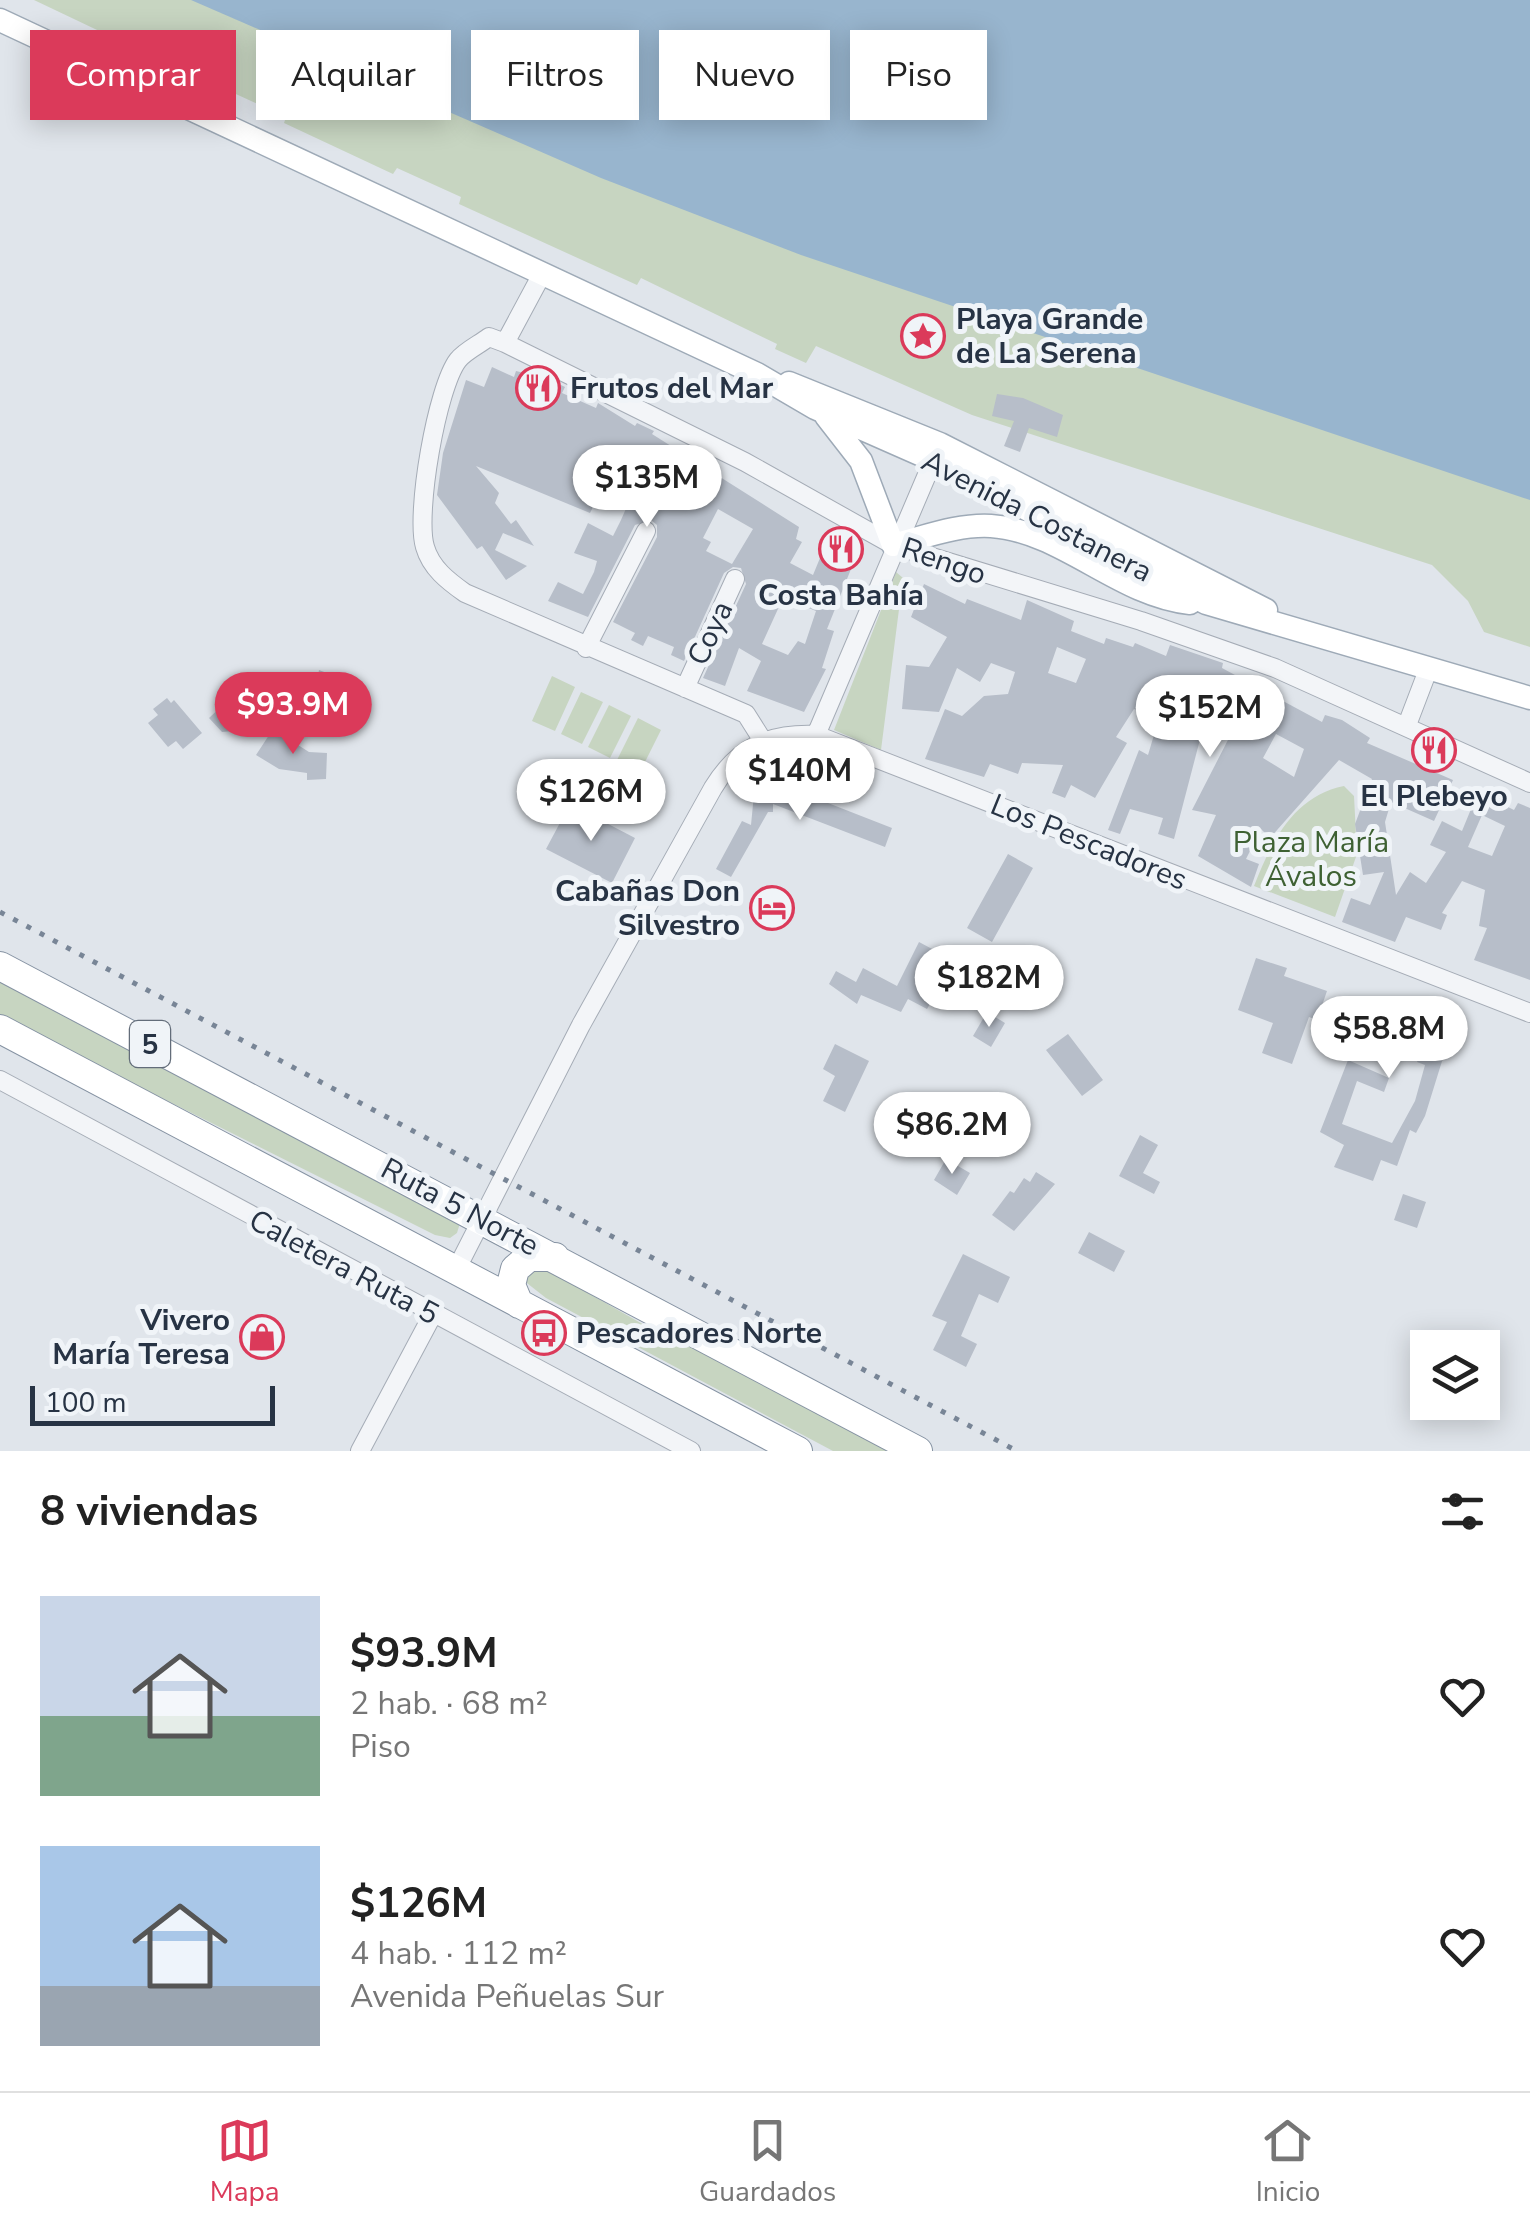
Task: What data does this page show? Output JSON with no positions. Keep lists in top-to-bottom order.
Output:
{
  "streets": {
    "highway": ["5", "Ruta 5 Norte"],
    "main road": ["Avenida Costanera"],
    "street": [
      "Rengo",
      "Coya",
      "Los Pescadores",
      "Caletera Ruta 5"
    ]
  },
  "parks": ["Plaza María Ávalos"],
  "places": {
    "place": ["Playa Grande de La Serena"],
    "restaurant": ["Frutos del Mar", "Costa Bahía", "El Plebeyo"],
    "hotel": ["Cabañas Don Silvestro"],
    "bus stop": ["Pescadores Norte"],
    "shop": ["Vivero María Teresa"]
  },
  "scale_bar": "100 m",
  "page": {
    "chip": [
      "Comprar",
      "Alquilar",
      "Filtros",
      "Nuevo",
      "Piso"
    ],
    "price": [
      "$135M",
      "$93.9M",
      "$152M",
      "$140M",
      "$126M",
      "$182M",
      "$58.8M",
      "$86.2M"
    ],
    "scale": "100 m",
    "heading": "8 viviendas",
    "list": [
      {
        "name": "$93.9M",
        "note": "2 hab. · 68 m² · Piso"
      },
      {
        "name": "$126M",
        "note": "4 hab. · 112 m² · Avenida Peñuelas Sur"
      }
    ],
    "tabs": ["Mapa", "Guardados", "Inicio"]
  }
}
